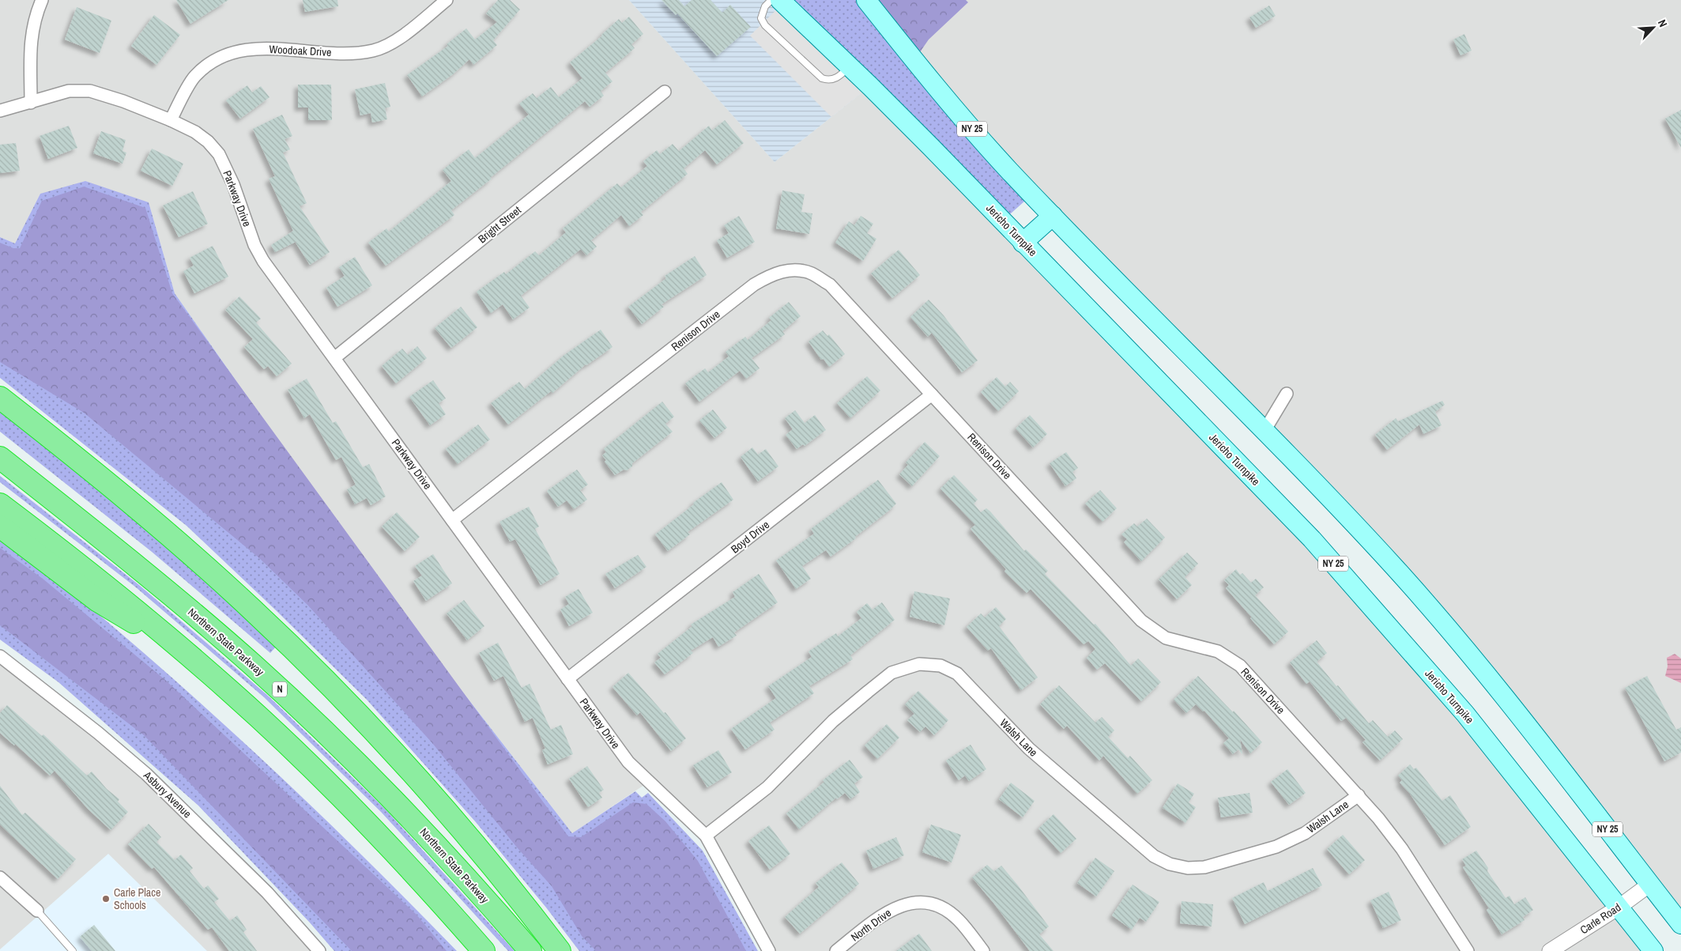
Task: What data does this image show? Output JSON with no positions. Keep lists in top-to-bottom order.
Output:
{
  "streets": {
    "highway": ["Northern State Parkway", "N"],
    "main road": ["NY 25", "Jericho Turnpike"],
    "street": [
      "Woodoak Drive",
      "Parkway Drive",
      "Bright Street",
      "Renison Drive",
      "Boyd Drive",
      "Walsh Lane",
      "Asbury Avenue",
      "Carle Road",
      "North Drive"
    ]
  },
  "crossings": [
    ["Woodoak Drive", "Parkway Drive"],
    ["NY 25", "Carle Road"],
    ["Parkway Drive", "Bright Street"],
    ["Parkway Drive", "Renison Drive"],
    ["Parkway Drive", "Boyd Drive"],
    ["Parkway Drive", "Walsh Lane"],
    ["Jericho Turnpike", "Carle Road"],
    ["Renison Drive", "Boyd Drive"],
    ["Renison Drive", "Walsh Lane"]
  ],
  "places": ["Carle Place Schools"],
  "north": "top right"
}
